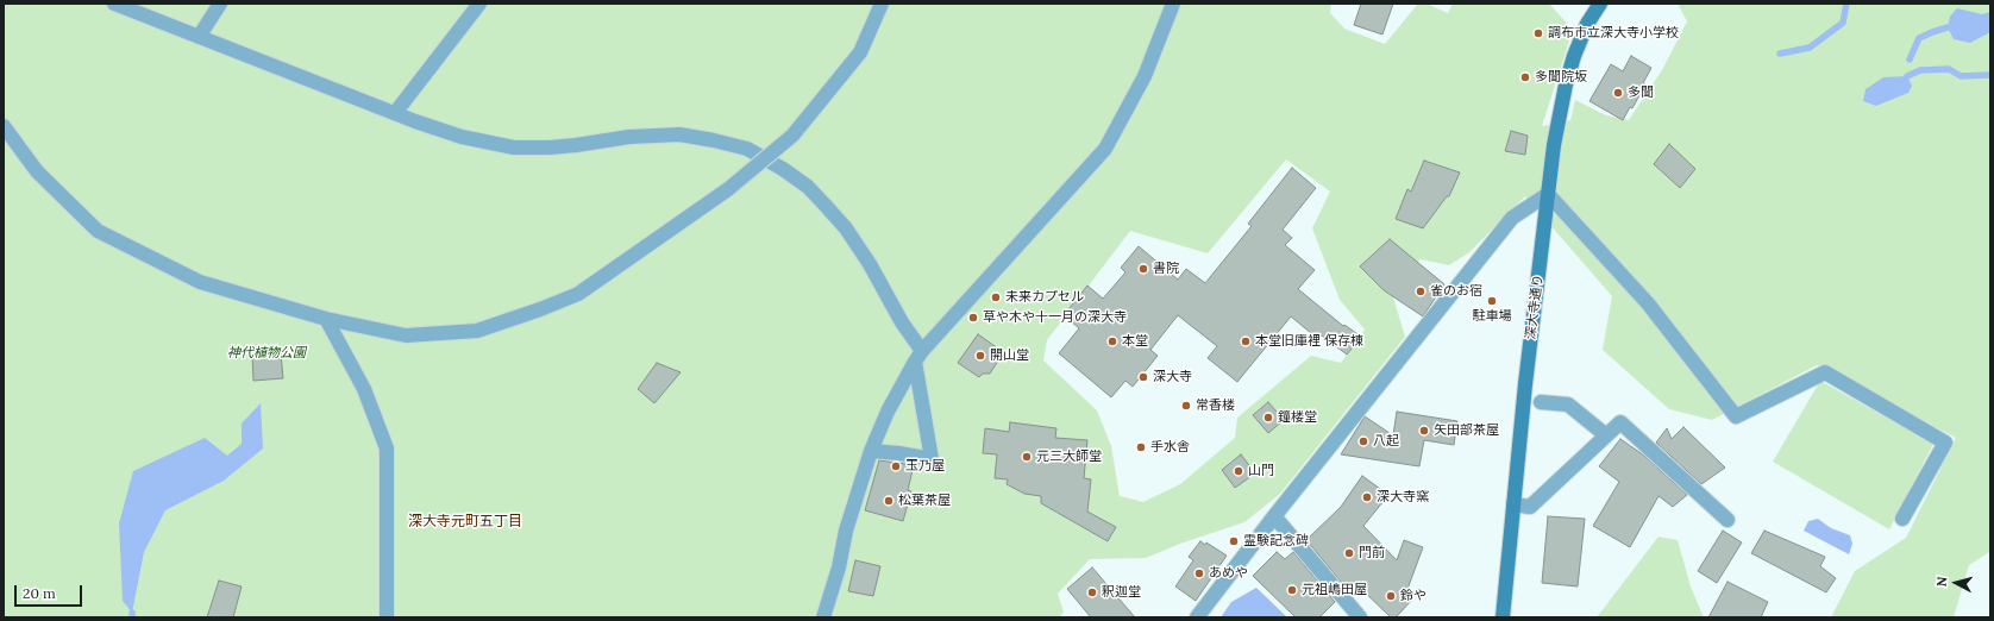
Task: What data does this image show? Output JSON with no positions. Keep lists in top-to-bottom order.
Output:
{
  "streets": {
    "street": ["深大寺通り"]
  },
  "districts": ["深大寺元町五丁目"],
  "parks": ["神代植物公園"],
  "places": [
    "調布市立深大寺小学校",
    "多聞院坂",
    "多聞",
    "書院",
    "雀のお宿",
    "未来カプセル",
    "駐車場",
    "草や木や十一月の深大寺",
    "本堂",
    "本堂旧庫裡 保存棟",
    "開山堂",
    "深大寺",
    "常香楼",
    "鐘楼堂",
    "矢田部茶屋",
    "八起",
    "手水舎",
    "元三大師堂",
    "玉乃屋",
    "山門",
    "深大寺窯",
    "松葉茶屋",
    "霊験記念碑",
    "門前",
    "あめや",
    "元祖嶋田屋",
    "釈迦堂",
    "鈴や"
  ],
  "scale_bar": "20 m",
  "north": "left"
}
